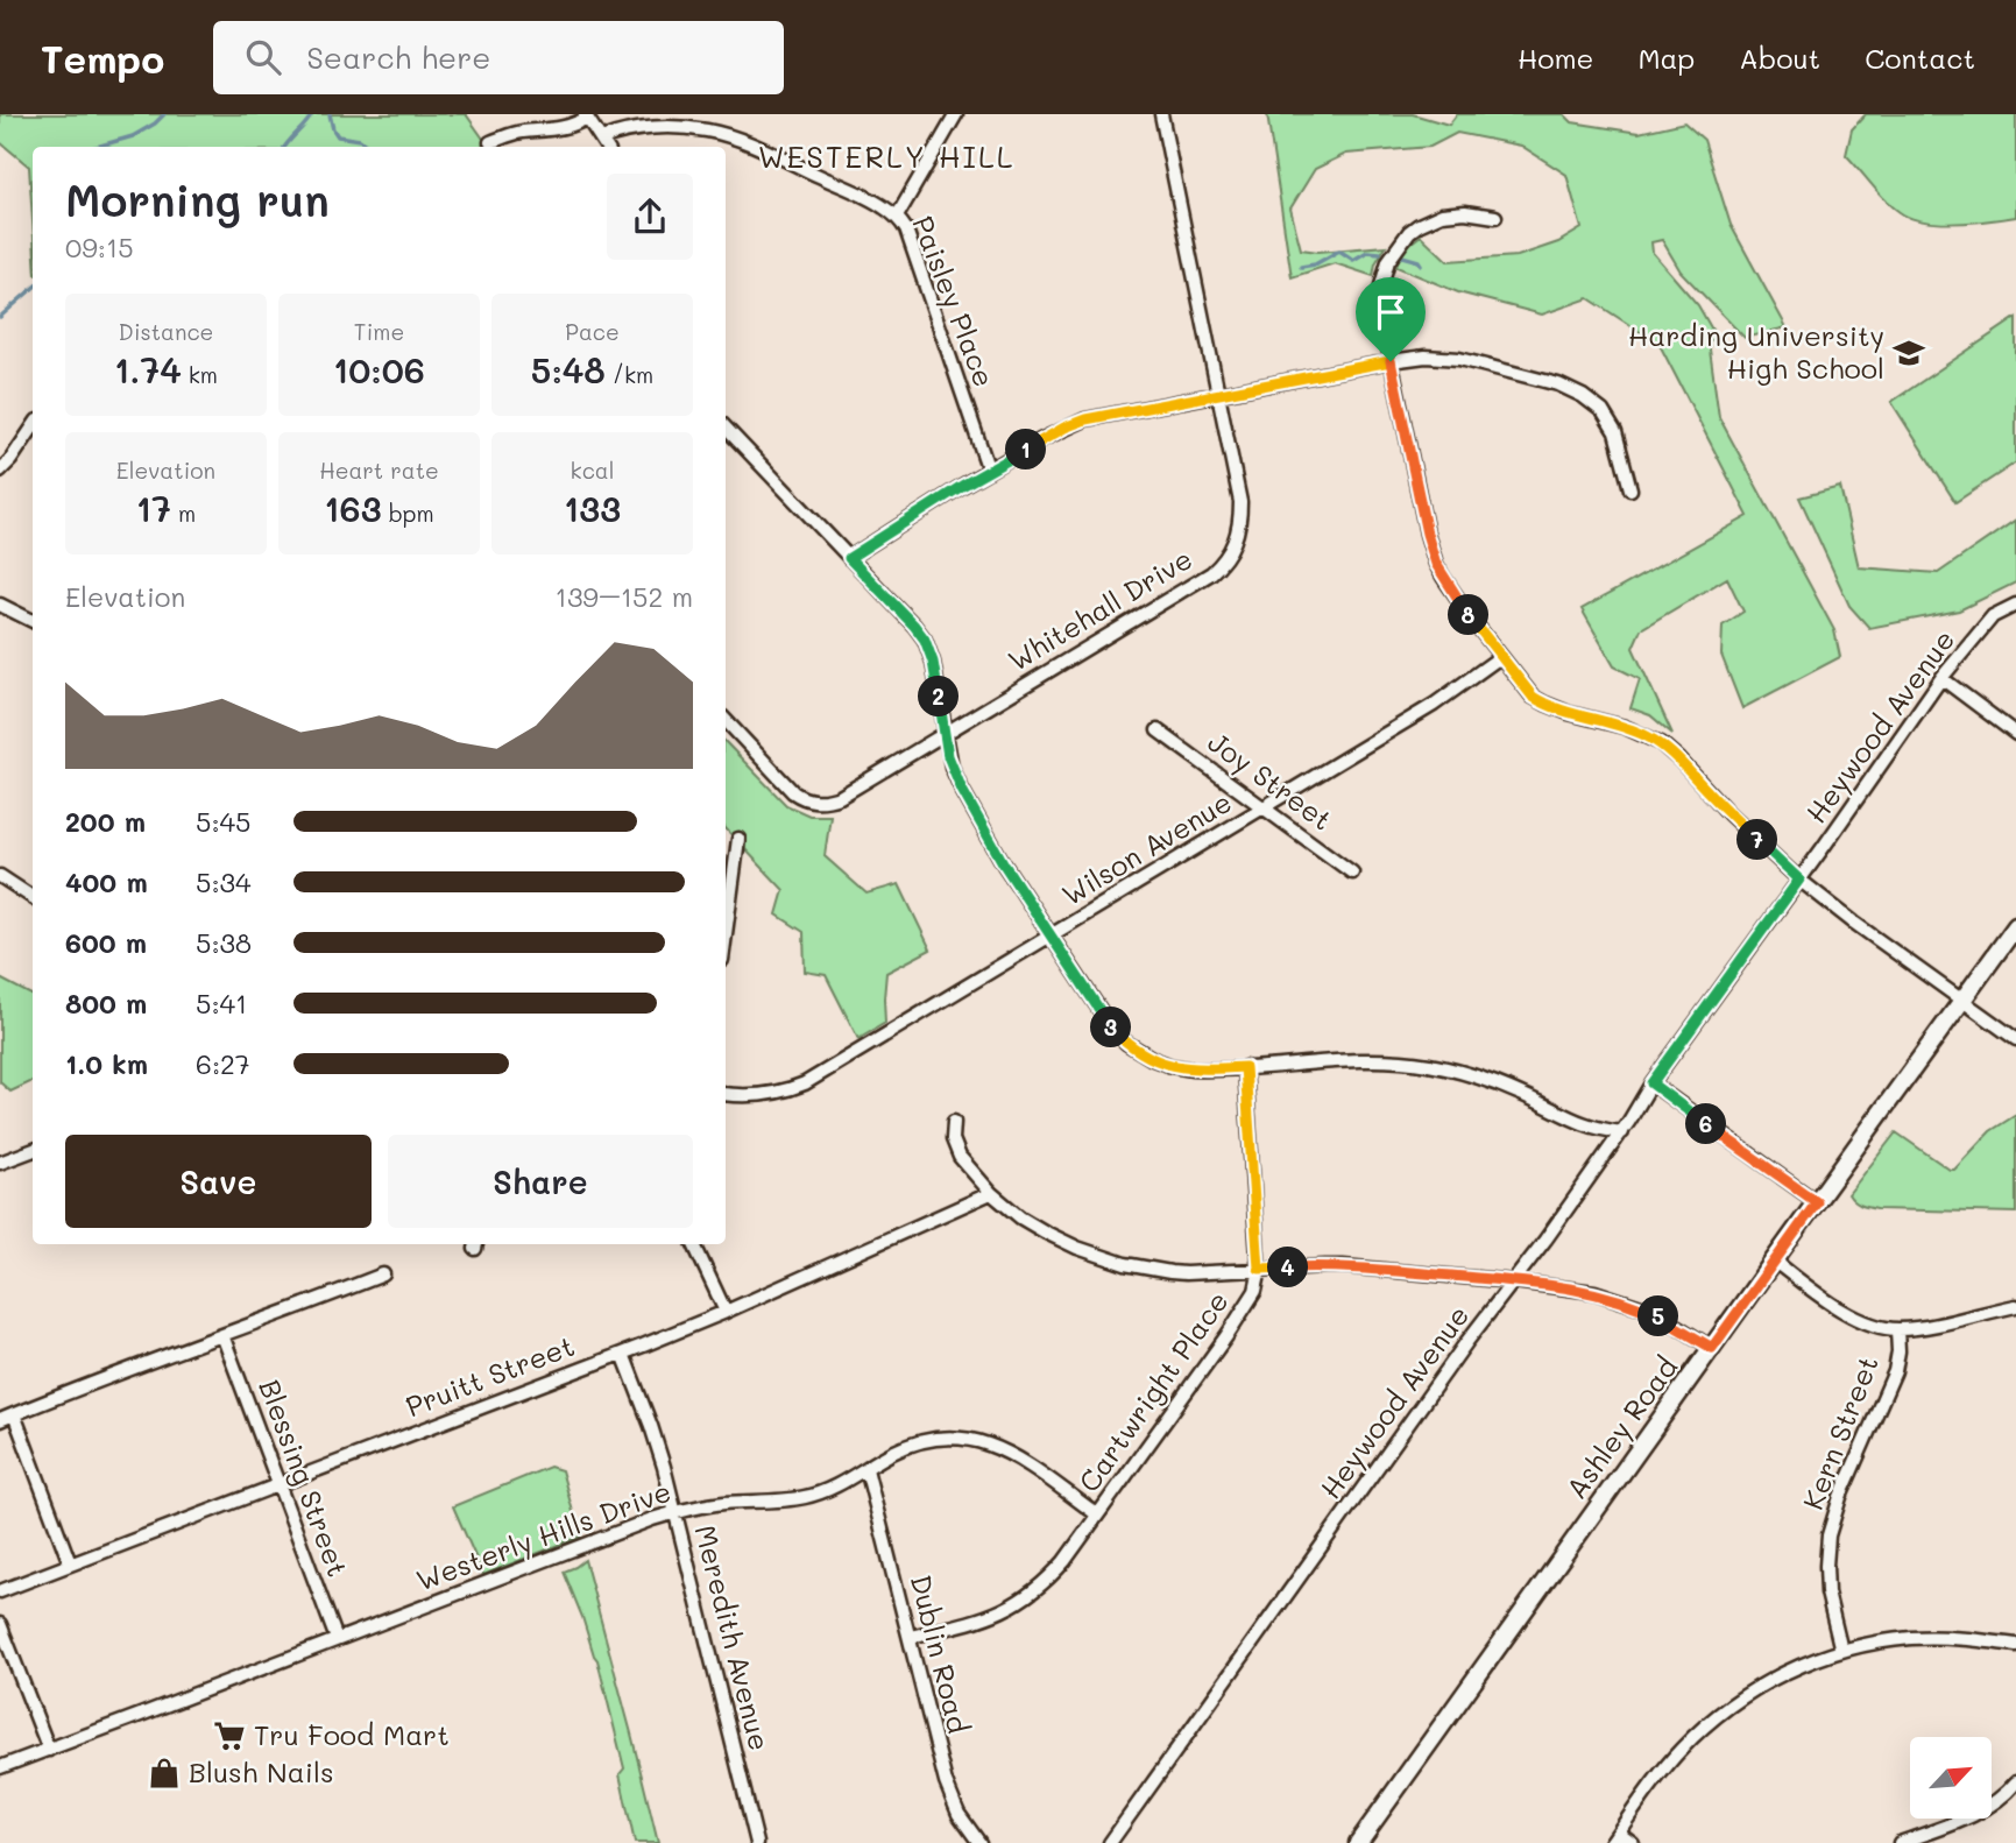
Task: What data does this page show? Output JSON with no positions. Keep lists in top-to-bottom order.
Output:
{
  "streets": {
    "street": [
      "Paisley Place",
      "Whitehall Drive",
      "Heywood Avenue",
      "Joy Street",
      "Wilson Avenue",
      "Pruitt Street",
      "Cartwright Place",
      "Ashley Road",
      "Kern Street",
      "Blessing Street",
      "Westerly Hills Drive",
      "Meredith Avenue",
      "Dublin Road"
    ]
  },
  "crossings": [
    ["Joy Street", "Wilson Avenue"],
    ["Pruitt Street", "Blessing Street"],
    ["Pruitt Street", "Meredith Avenue"],
    ["Cartwright Place", "Westerly Hills Drive"],
    ["Cartwright Place", "Dublin Road"],
    ["Blessing Street", "Westerly Hills Drive"],
    ["Westerly Hills Drive", "Meredith Avenue"],
    ["Westerly Hills Drive", "Dublin Road"]
  ],
  "districts": ["WESTERLY HILL"],
  "places": {
    "school or university": ["Harding University High School"],
    "supermarket": ["Tru Food Mart"],
    "shop": ["Blush Nails"]
  },
  "north": "top right",
  "page": {
    "header": "Tempo",
    "search": "Search here",
    "nav": [
      "Home",
      "Map",
      "About",
      "Contact"
    ],
    "heading": ["Morning run", "09:15"],
    "stats": [
      ["Distance", "1.74 km"],
      ["Time", "10:06"],
      ["Pace", "5:48 /km"],
      ["Elevation", "17 m"],
      ["Heart rate", "163 bpm"],
      ["kcal", "133"]
    ],
    "pins": [
      "1",
      "8",
      "2",
      "7",
      "3",
      "6",
      "4",
      "5"
    ],
    "chart": ["Elevation", "139–152 m"],
    "list": [
      {
        "name": "200 m",
        "note": "5:45"
      },
      {
        "name": "400 m",
        "note": "5:34"
      },
      {
        "name": "600 m",
        "note": "5:38"
      },
      {
        "name": "800 m",
        "note": "5:41"
      },
      {
        "name": "1.0 km",
        "note": "6:27"
      }
    ],
    "buttons": ["Save", "Share"]
  }
}
